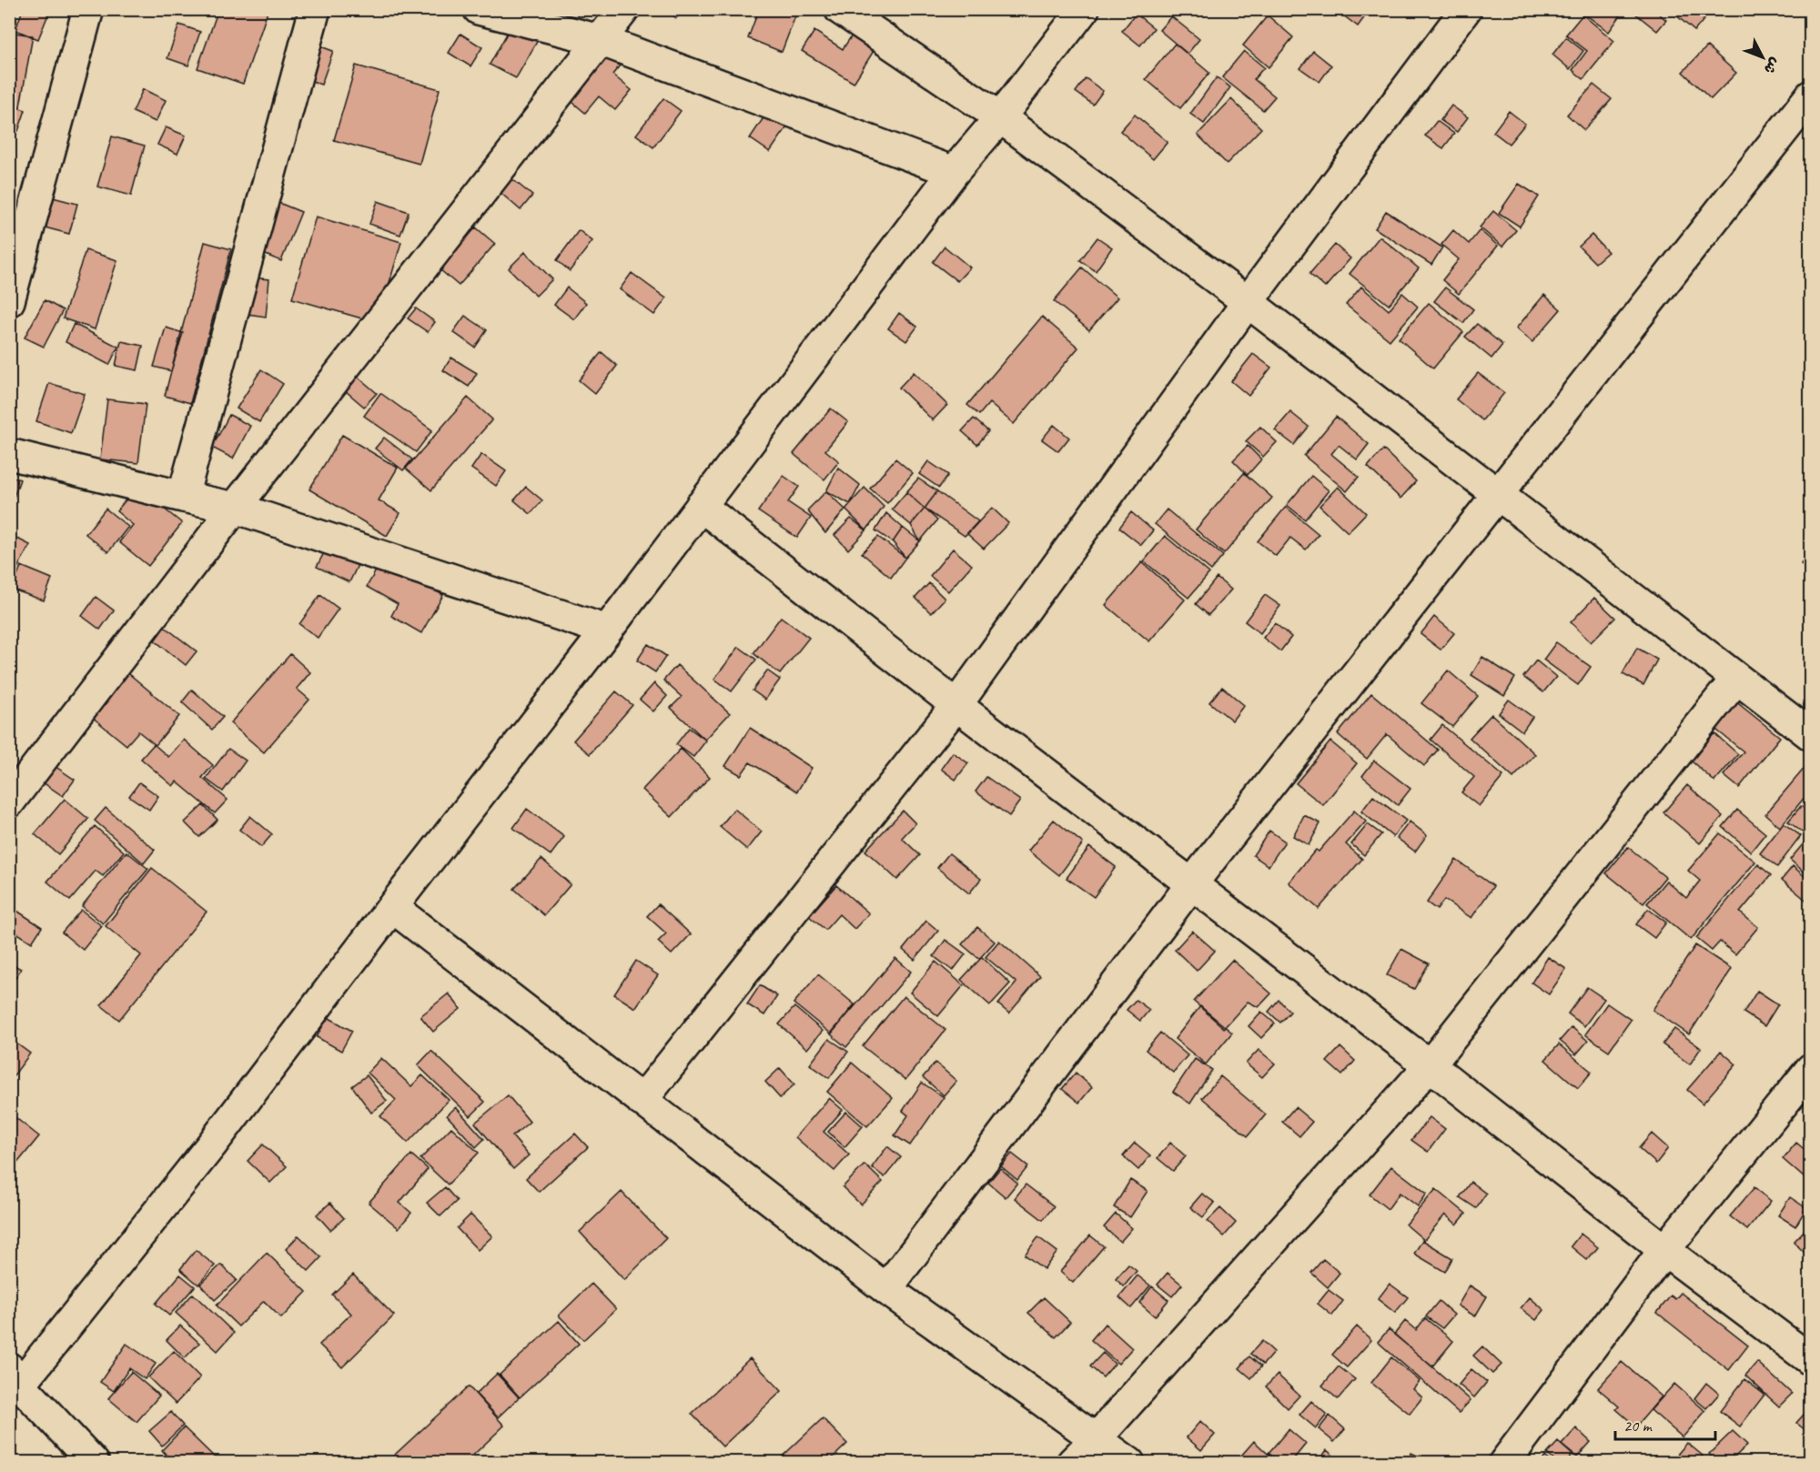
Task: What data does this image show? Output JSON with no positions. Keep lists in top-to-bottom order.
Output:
{
  "scale_bar": "20 m",
  "north": "bottom right"
}
